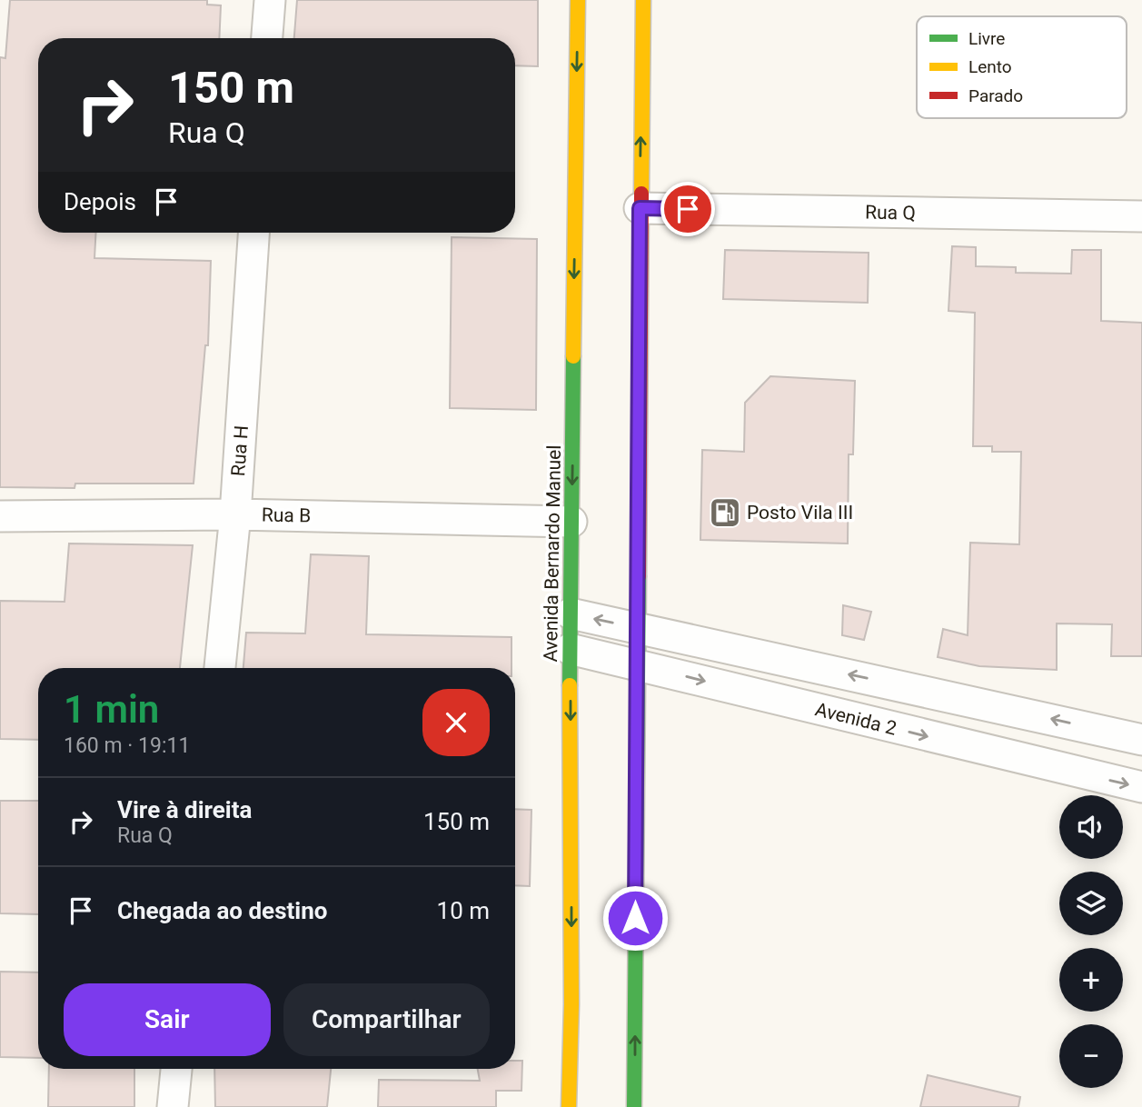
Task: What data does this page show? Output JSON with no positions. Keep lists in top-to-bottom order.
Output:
{
  "streets": {
    "main road": ["Avenida Bernardo Manuel"],
    "street": [
      "Rua Q",
      "Rua H",
      "Rua B",
      "Avenida 2"
    ]
  },
  "crossings": [
    ["Rua H", "Rua B"],
    ["Rua B", "Avenida Bernardo Manuel"],
    ["Avenida Bernardo Manuel", "Avenida 2"]
  ],
  "places": {
    "fuel station": ["Posto Vila III"]
  },
  "legend": ["Livre", "Lento", "Parado"],
  "page": {
    "turn": ["150 m", "Rua Q"],
    "then": "Depois",
    "heading": ["1 min", "160 m · 19:11"],
    "list": [
      {
        "name": "Vire à direita",
        "note": "Rua Q",
        "value": "150 m"
      },
      {
        "name": "Chegada ao destino",
        "value": "10 m"
      }
    ],
    "map_buttons": ["+", "−"],
    "buttons": ["Sair", "Compartilhar"]
  }
}
